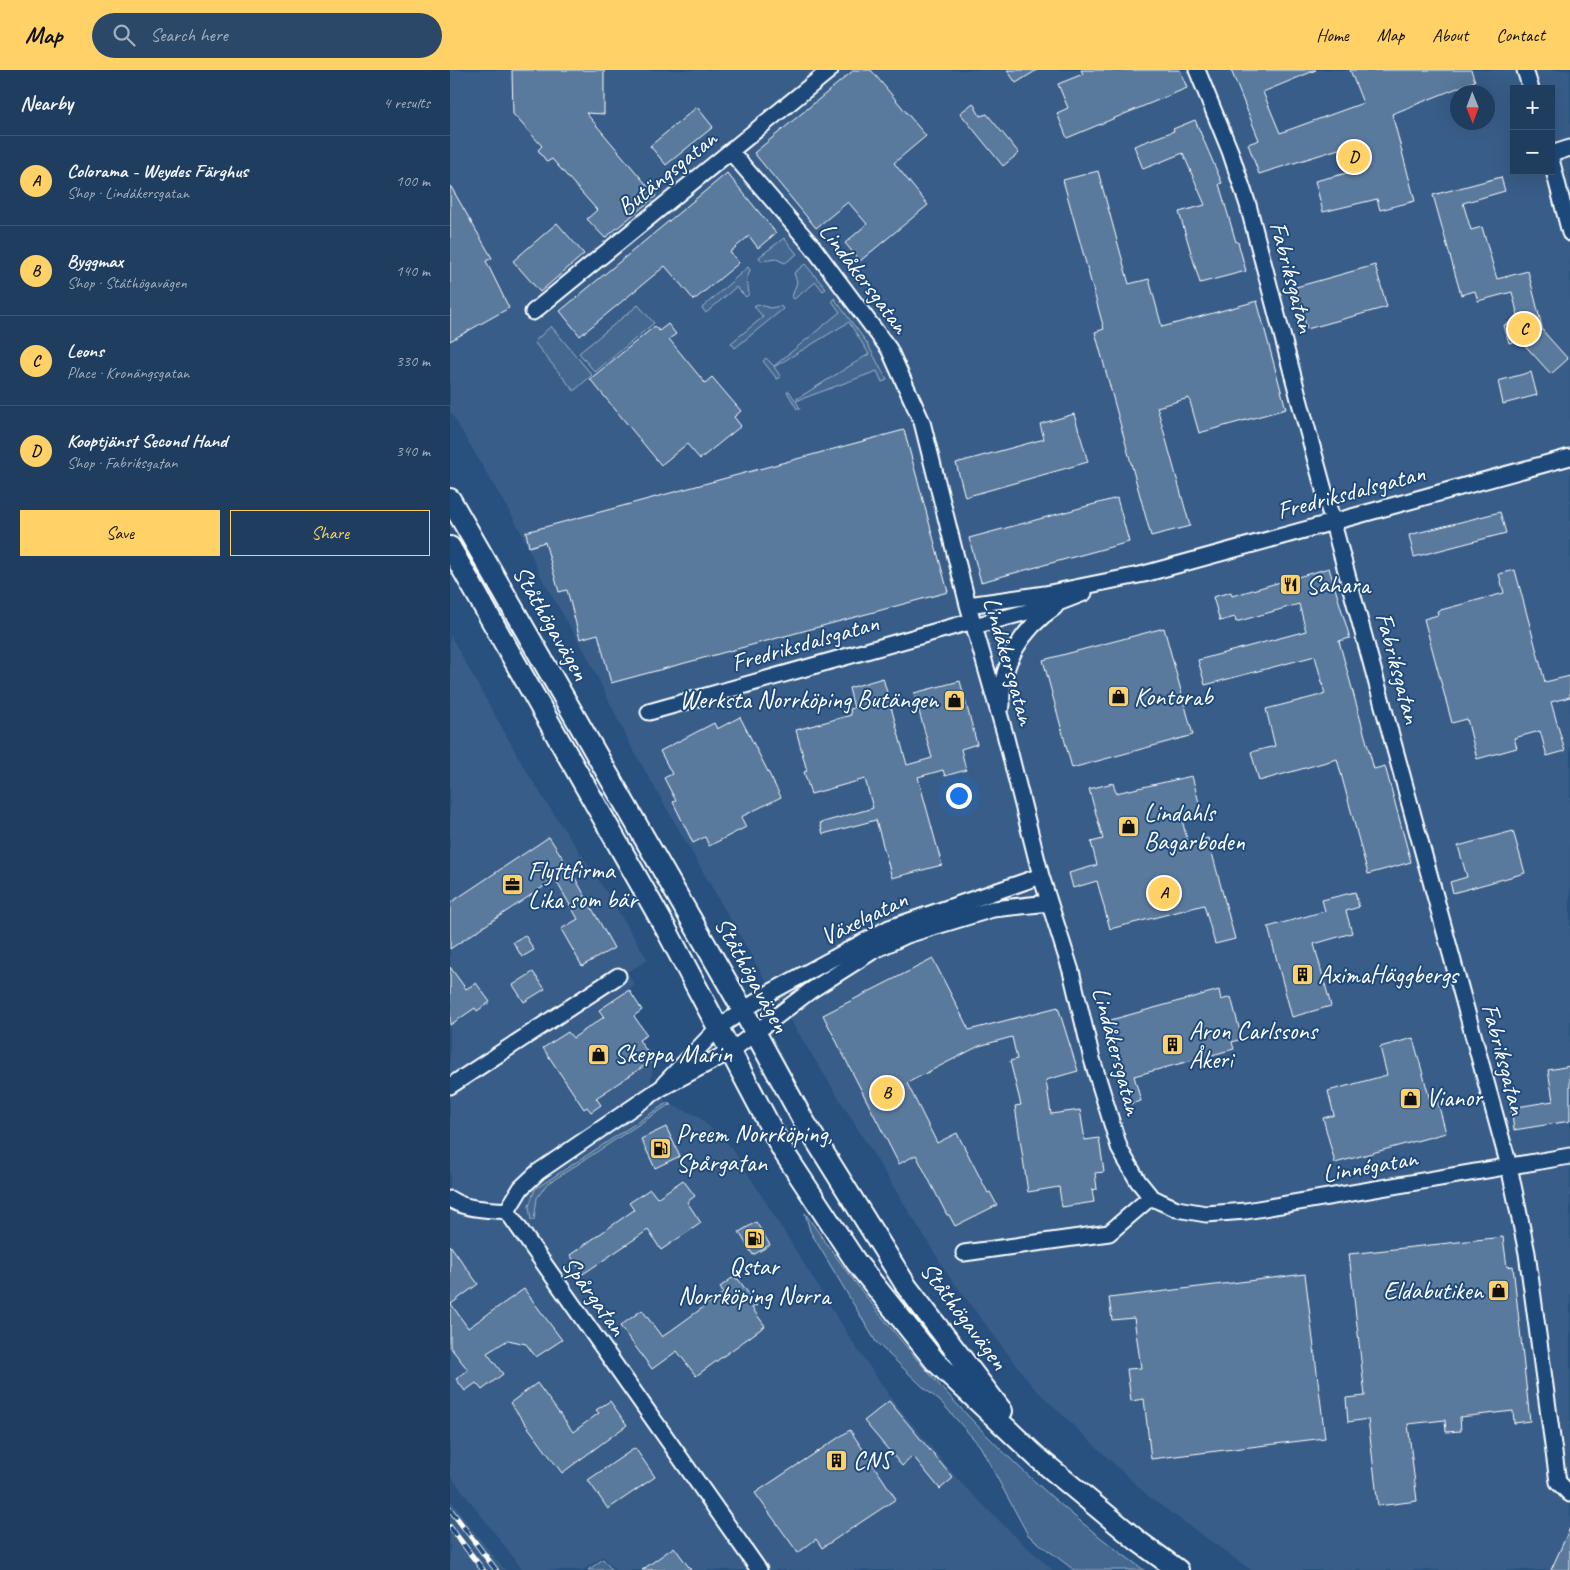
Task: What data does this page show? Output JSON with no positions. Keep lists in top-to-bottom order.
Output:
{
  "streets": {
    "main road": ["Ståthögavägen"],
    "street": [
      "Butängsgatan",
      "Fabriksgatan",
      "Lindåkersgatan",
      "Fredriksdalsgatan",
      "Växelgatan",
      "Linnégatan",
      "Spårgatan"
    ]
  },
  "crossings": [
    ["Butängsgatan", "Lindåkersgatan"],
    ["Fabriksgatan", "Fredriksdalsgatan"],
    ["Fabriksgatan", "Linnégatan"],
    ["Lindåkersgatan", "Fredriksdalsgatan"],
    ["Lindåkersgatan", "Växelgatan"],
    ["Lindåkersgatan", "Linnégatan"],
    ["Ståthögavägen", "Växelgatan"]
  ],
  "places": {
    "restaurant": ["Sahara"],
    "shop": [
      "Kontorab",
      "Werksta Norrköping Butängen",
      "Lindahls Bagarboden",
      "Skeppa Marin",
      "Vianor",
      "Eldabutiken"
    ],
    "office": ["Flyttfirma Lika som bär"],
    "building": ["AximaHäggbergs", "Aron Carlssons Åkeri", "CNS"],
    "fuel station": ["Preem Norrköping, Spårgatan", "Qstar Norrköping Norra"]
  },
  "north": "bottom",
  "page": {
    "header": "Map",
    "search": "Search here",
    "nav": [
      "Home",
      "Map",
      "About",
      "Contact"
    ],
    "heading": ["Nearby", "4 results"],
    "map_buttons": ["+", "−"],
    "list": [
      {
        "mark": "A",
        "name": "Colorama - Weydes Färghus",
        "note": "Shop · Lindåkersgatan",
        "value": "100 m"
      },
      {
        "mark": "B",
        "name": "Byggmax",
        "note": "Shop · Ståthögavägen",
        "value": "140 m"
      },
      {
        "mark": "C",
        "name": "Leons",
        "note": "Place · Kronängsgatan",
        "value": "330 m"
      },
      {
        "mark": "D",
        "name": "Kooptjänst Second Hand",
        "note": "Shop · Fabriksgatan",
        "value": "340 m"
      }
    ],
    "pins": [
      "D",
      "C",
      "A",
      "B"
    ],
    "buttons": ["Save", "Share"]
  }
}
